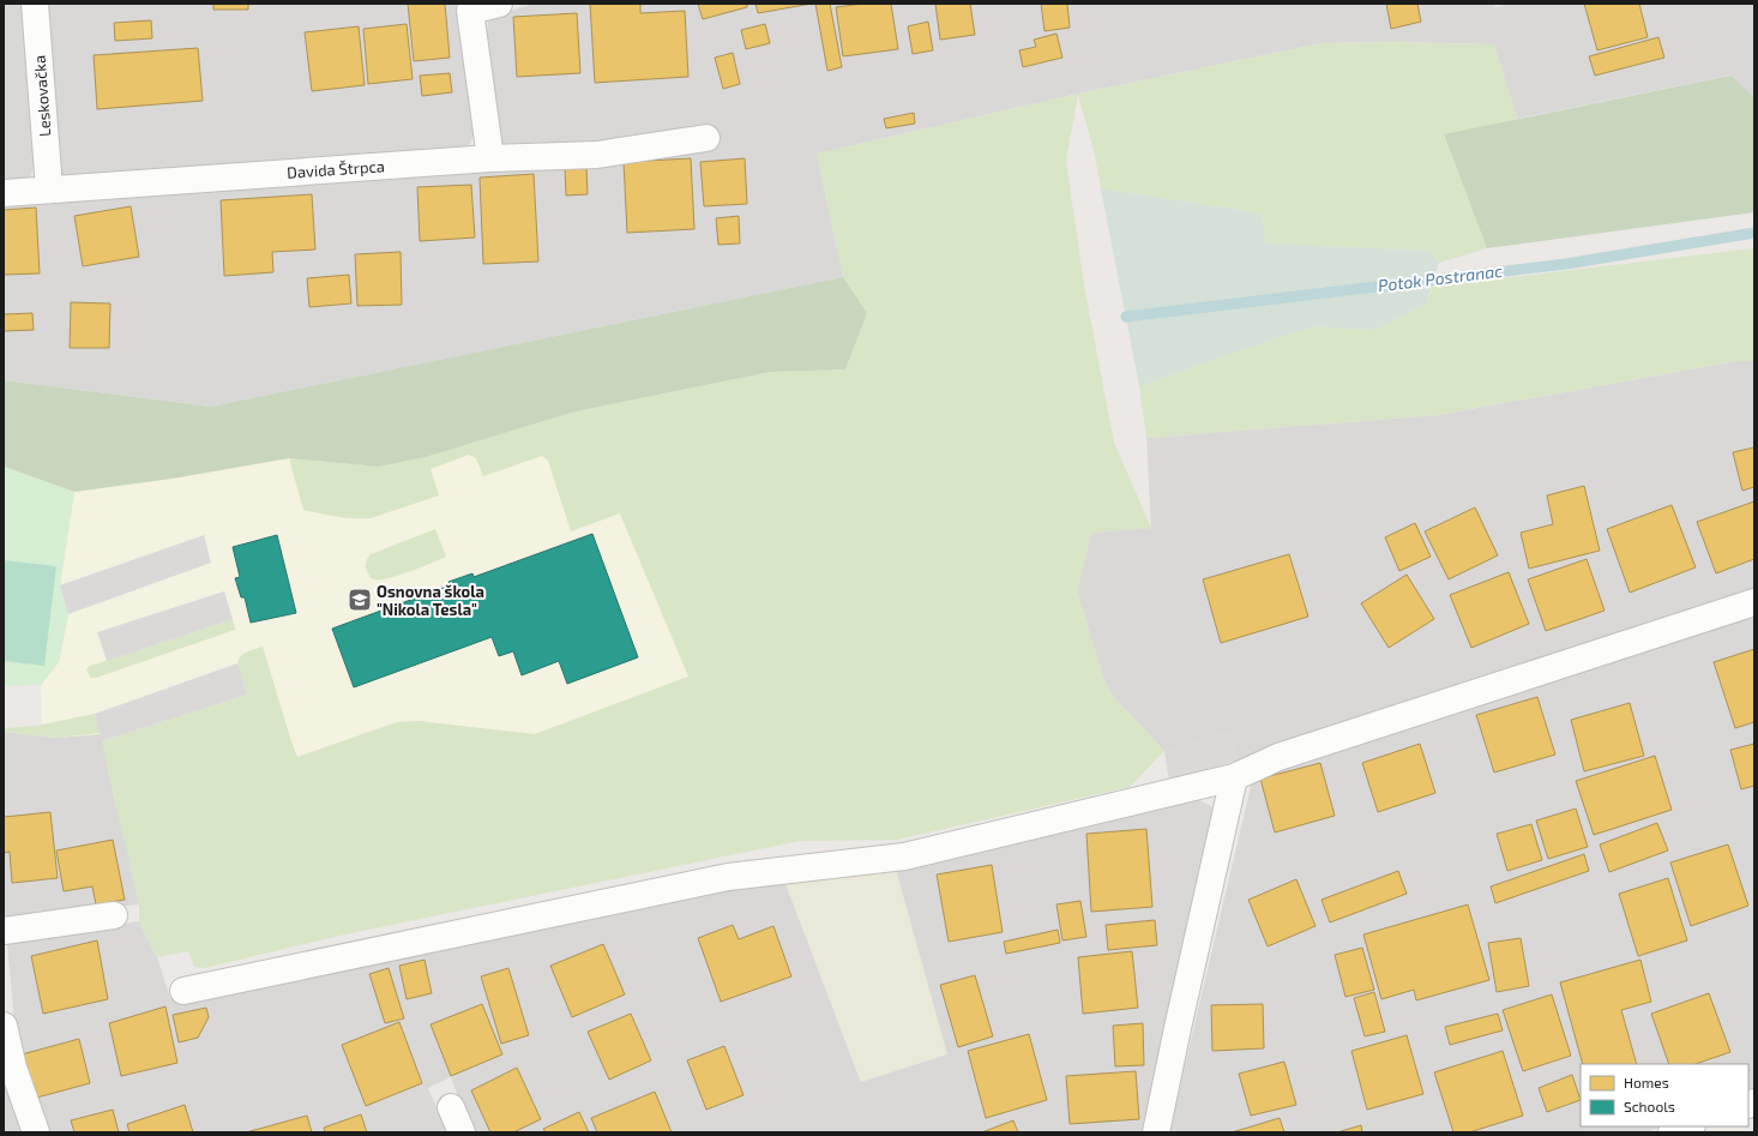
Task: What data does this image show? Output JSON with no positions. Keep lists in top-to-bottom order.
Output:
{
  "streets": {
    "street": ["Leskovačka", "Davida Štrpca"]
  },
  "crossings": [
    ["Leskovačka", "Davida Štrpca"]
  ],
  "water": ["Potok Postranac"],
  "places": {
    "school or university": ["Osnovna škola \"Nikola Tesla\""]
  },
  "legend": ["Homes", "Schools"]
}
